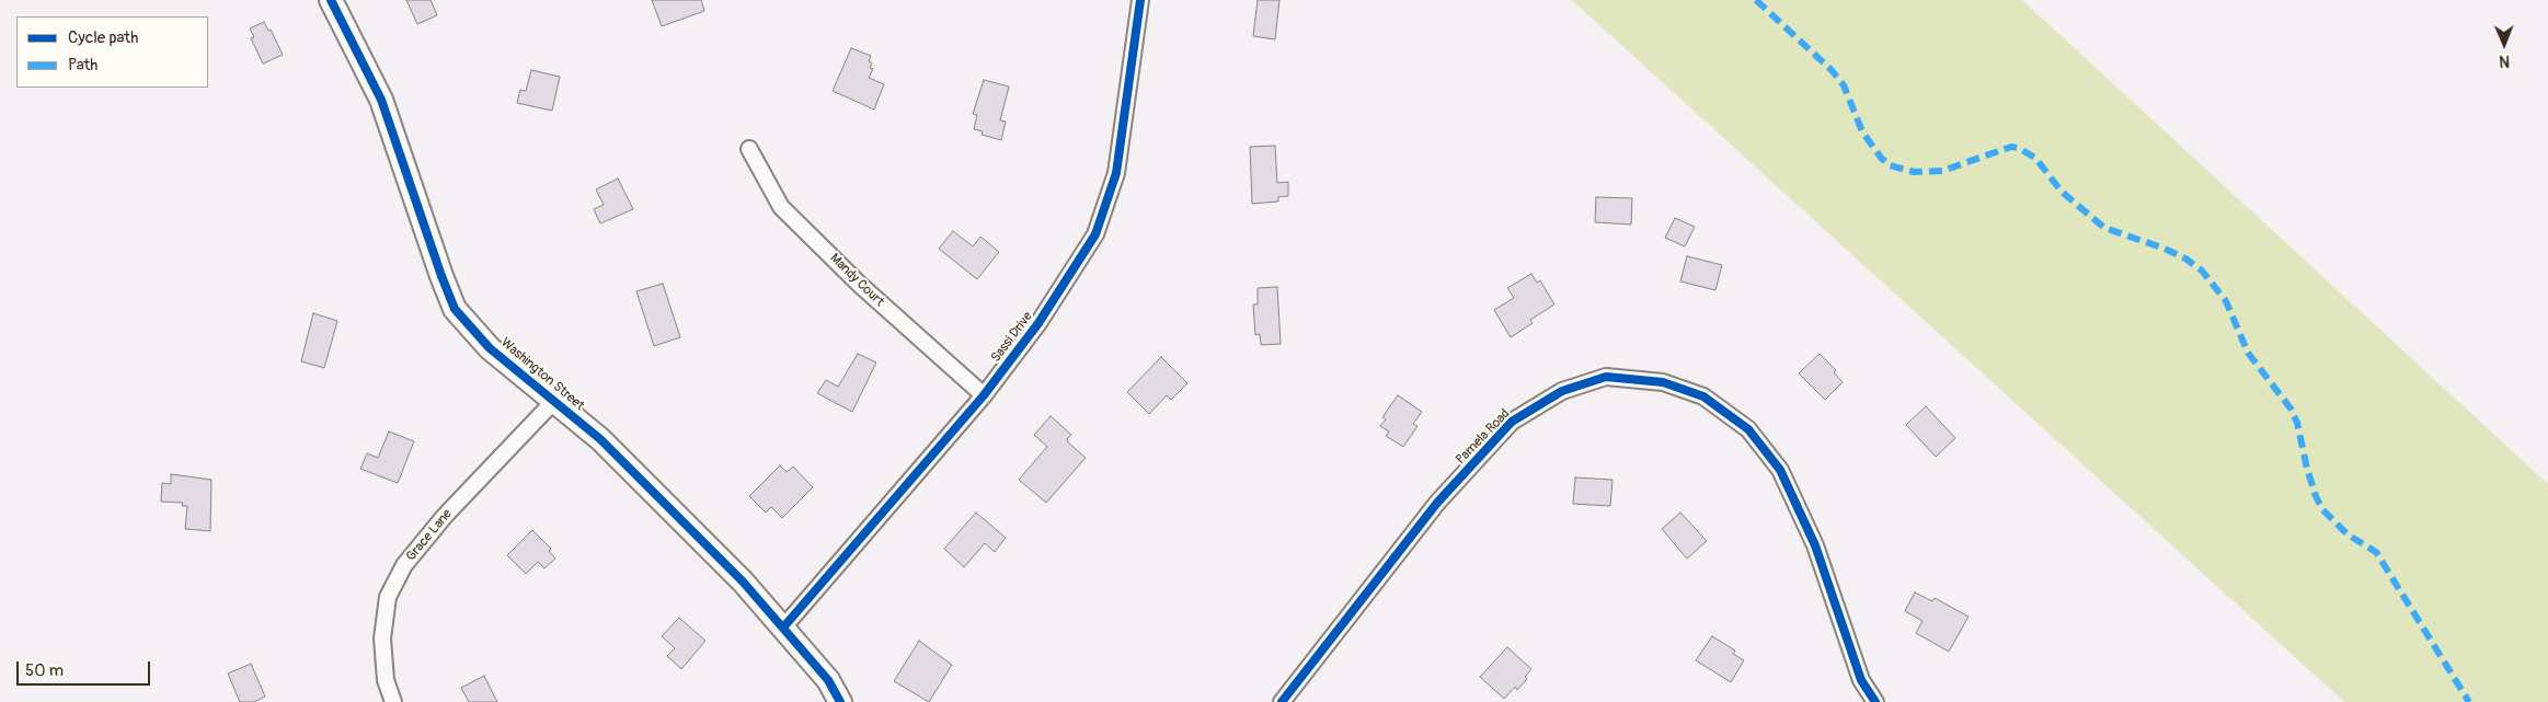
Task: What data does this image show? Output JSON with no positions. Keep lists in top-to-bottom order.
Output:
{
  "streets": {
    "street": [
      "Mandy Court",
      "Sassi Drive",
      "Washington Street",
      "Pamela Road",
      "Grace Lane"
    ]
  },
  "crossings": [
    ["Mandy Court", "Sassi Drive"],
    ["Sassi Drive", "Washington Street"],
    ["Washington Street", "Grace Lane"]
  ],
  "legend": ["Cycle path", "Path"],
  "scale_bar": "50 m",
  "north": "bottom"
}
